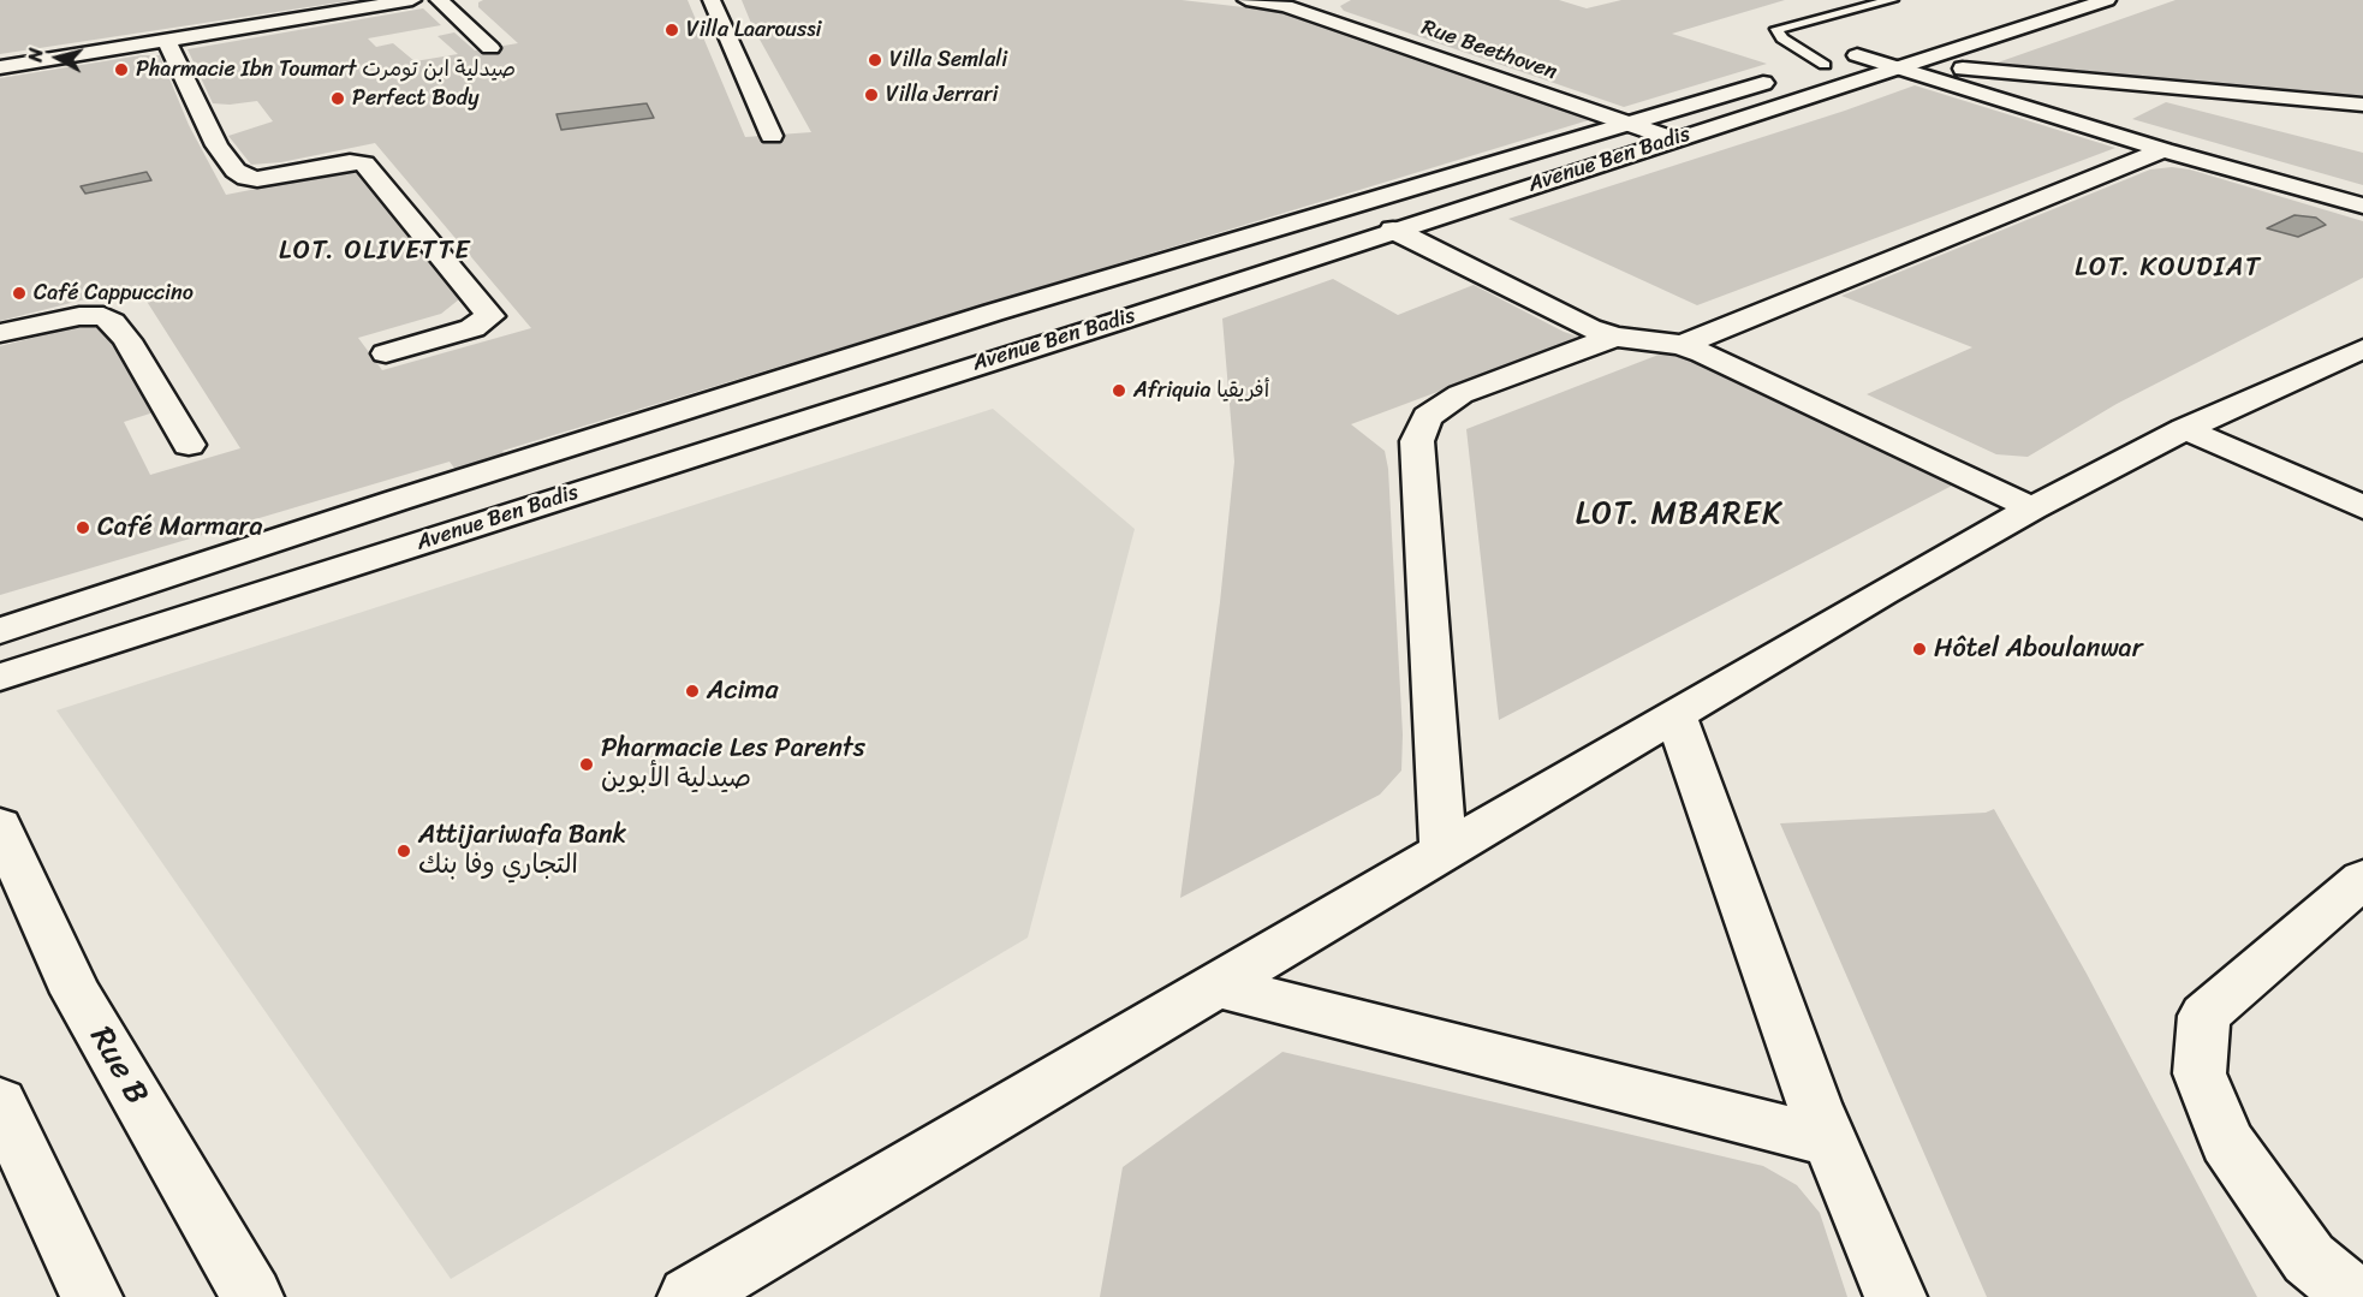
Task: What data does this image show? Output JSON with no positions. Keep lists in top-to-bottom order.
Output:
{
  "streets": {
    "street": ["Rue Beethoven", "Avenue Ben Badis", "Rue B"]
  },
  "crossings": [
    ["Rue Beethoven", "Avenue Ben Badis"]
  ],
  "districts": ["LOT. OLIVETTE", "LOT. KOUDIAT", "LOT. MBAREK"],
  "places": [
    "Villa Laaroussi",
    "Villa Semlali",
    "Pharmacie Ibn Toumart صيدلية ابن تومرت",
    "Villa Jerrari",
    "Perfect Body",
    "Café Cappuccino",
    "Afriquia أفريقيا",
    "Café Marmara",
    "Hôtel Aboulanwar",
    "Acima",
    "Pharmacie Les Parents صيدلية الأبوين",
    "Attijariwafa Bank التجاري وفا بنك"
  ],
  "north": "left"
}
